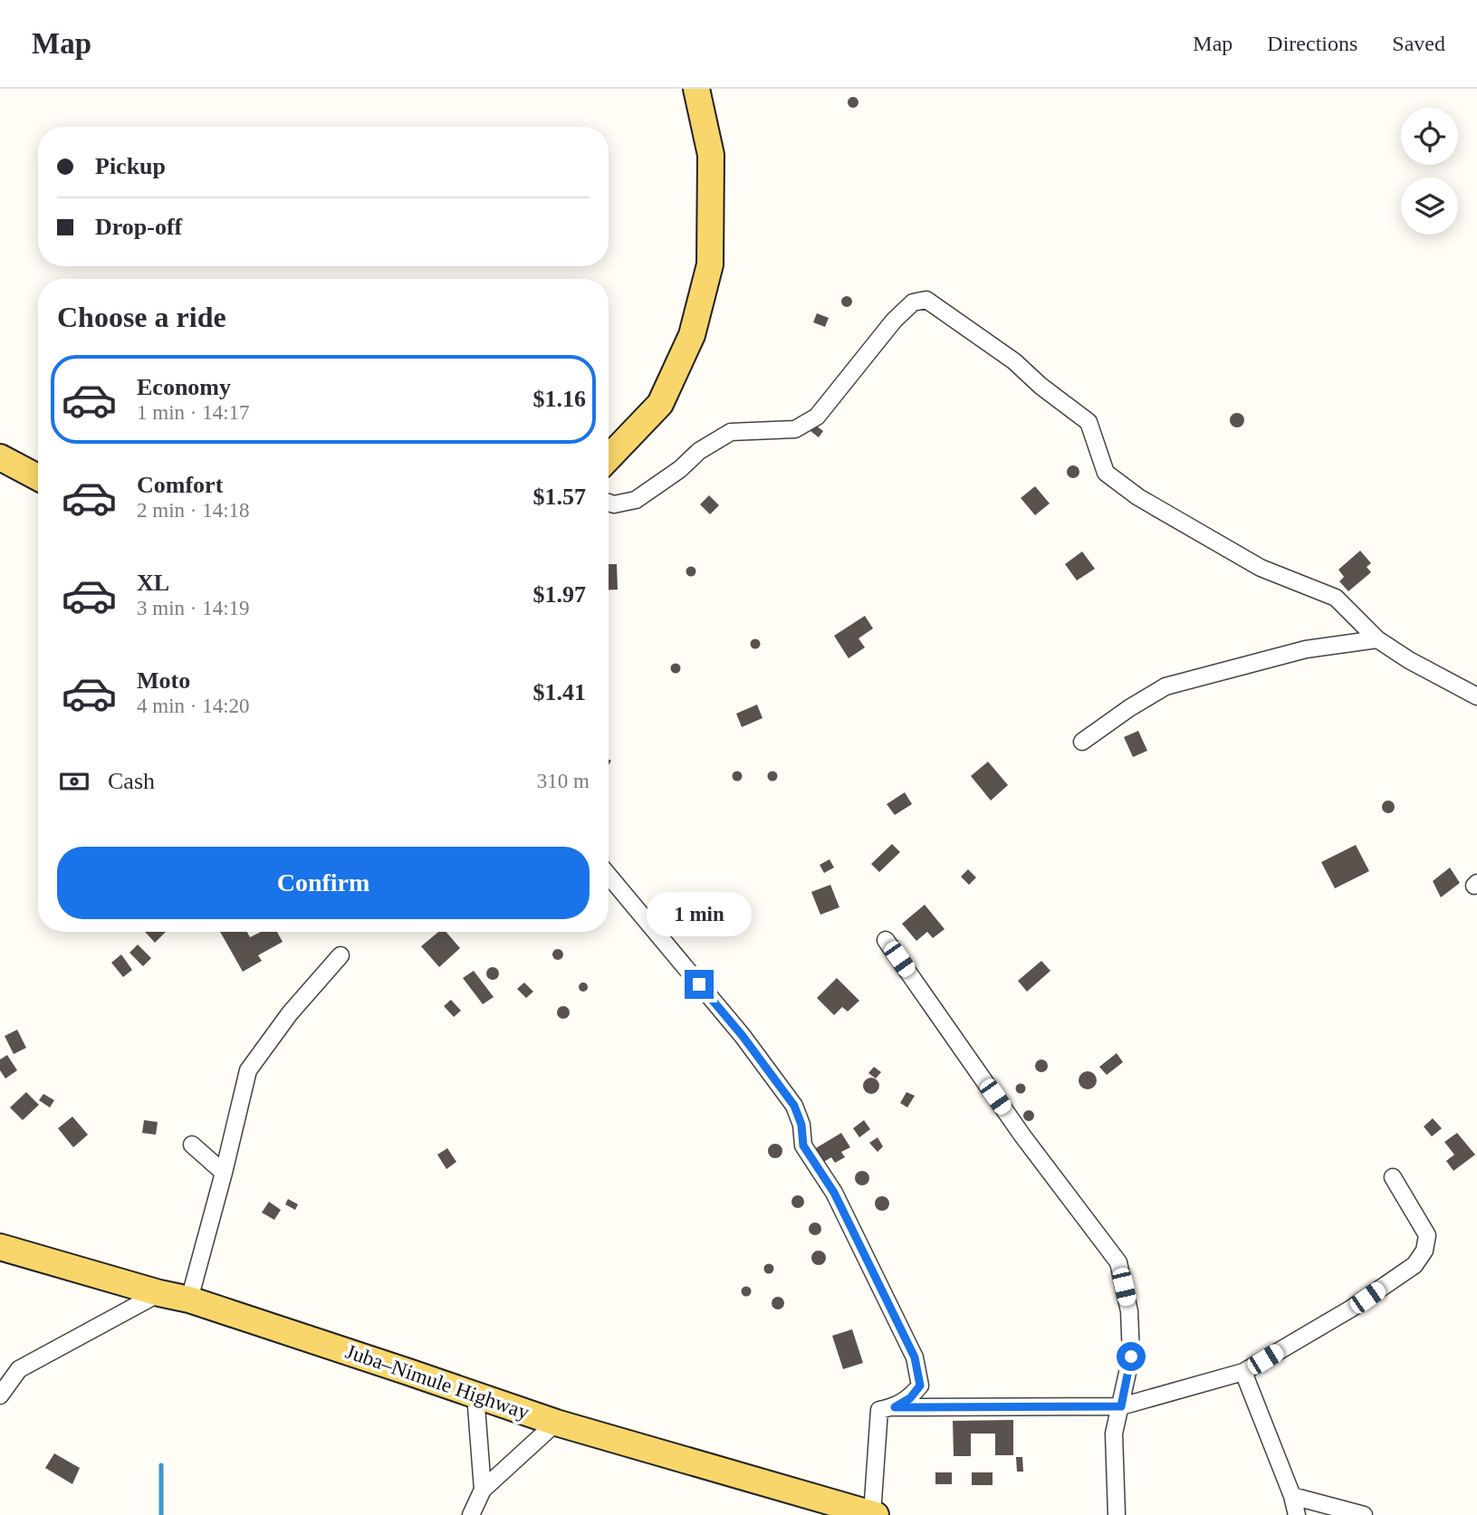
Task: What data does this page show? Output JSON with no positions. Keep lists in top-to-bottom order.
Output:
{
  "streets": {
    "main road": ["Juba–Nimule Highway"]
  },
  "page": {
    "header": "Map",
    "nav": ["Map", "Directions", "Saved"],
    "banner": ["Pickup", "Drop-off"],
    "heading": "Choose a ride",
    "list": [
      {
        "name": "Economy",
        "note": "1 min · 14:17",
        "value": "$1.16"
      },
      {
        "name": "Comfort",
        "note": "2 min · 14:18",
        "value": "$1.57"
      },
      {
        "name": "XL",
        "note": "3 min · 14:19",
        "value": "$1.97"
      },
      {
        "name": "Moto",
        "note": "4 min · 14:20",
        "value": "$1.41"
      }
    ],
    "pay": ["Cash", "310 m"],
    "buttons": "Confirm",
    "bubble": "1 min"
  }
}
